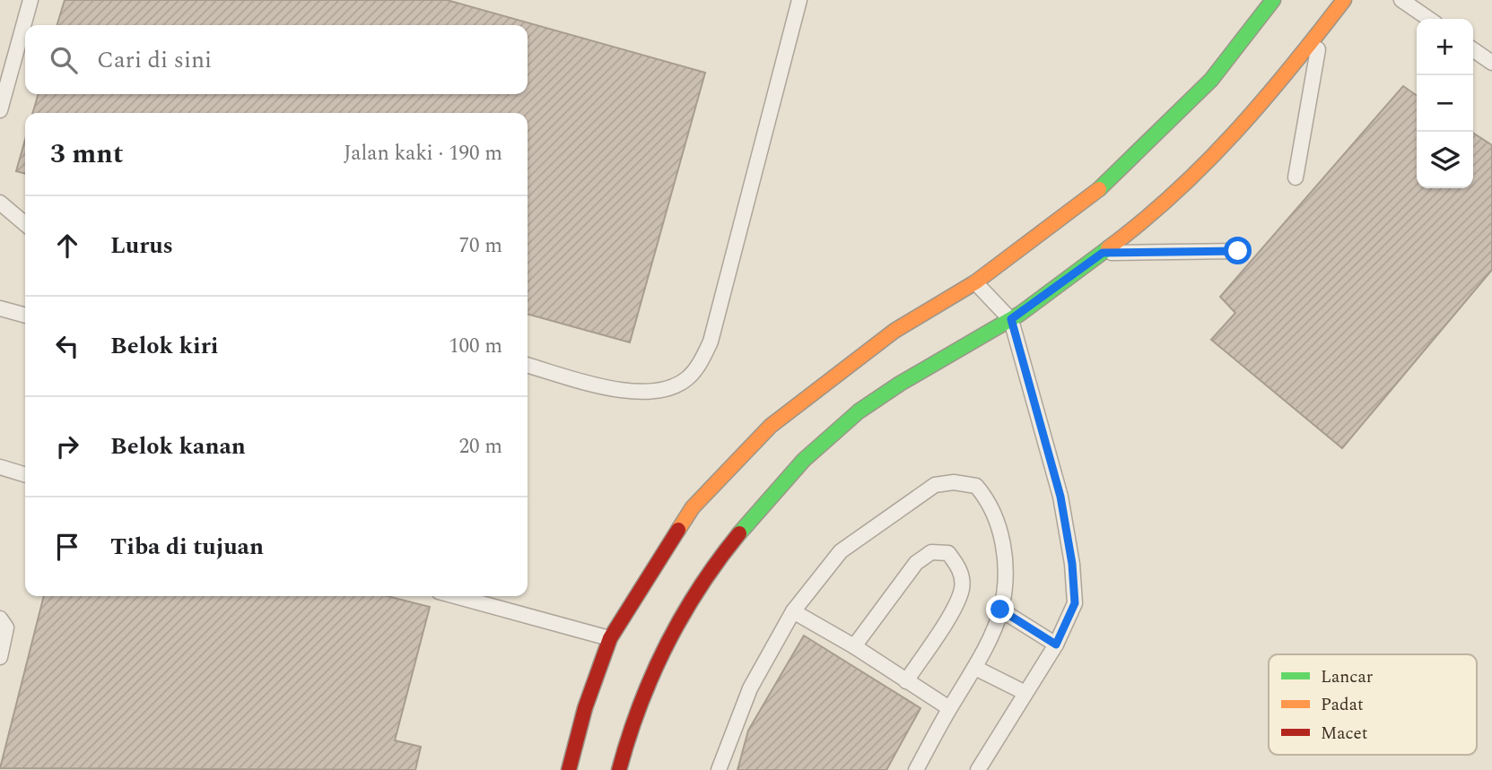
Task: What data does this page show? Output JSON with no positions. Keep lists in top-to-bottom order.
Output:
{
  "legend": ["Lancar", "Padat", "Macet"],
  "page": {
    "map_buttons": ["+", "−"],
    "search": "Cari di sini",
    "heading": ["3 mnt", "Jalan kaki · 190 m"],
    "list": [
      ["Lurus", "70 m"],
      ["Belok kiri", "100 m"],
      ["Belok kanan", "20 m"],
      "Tiba di tujuan"
    ]
  }
}
